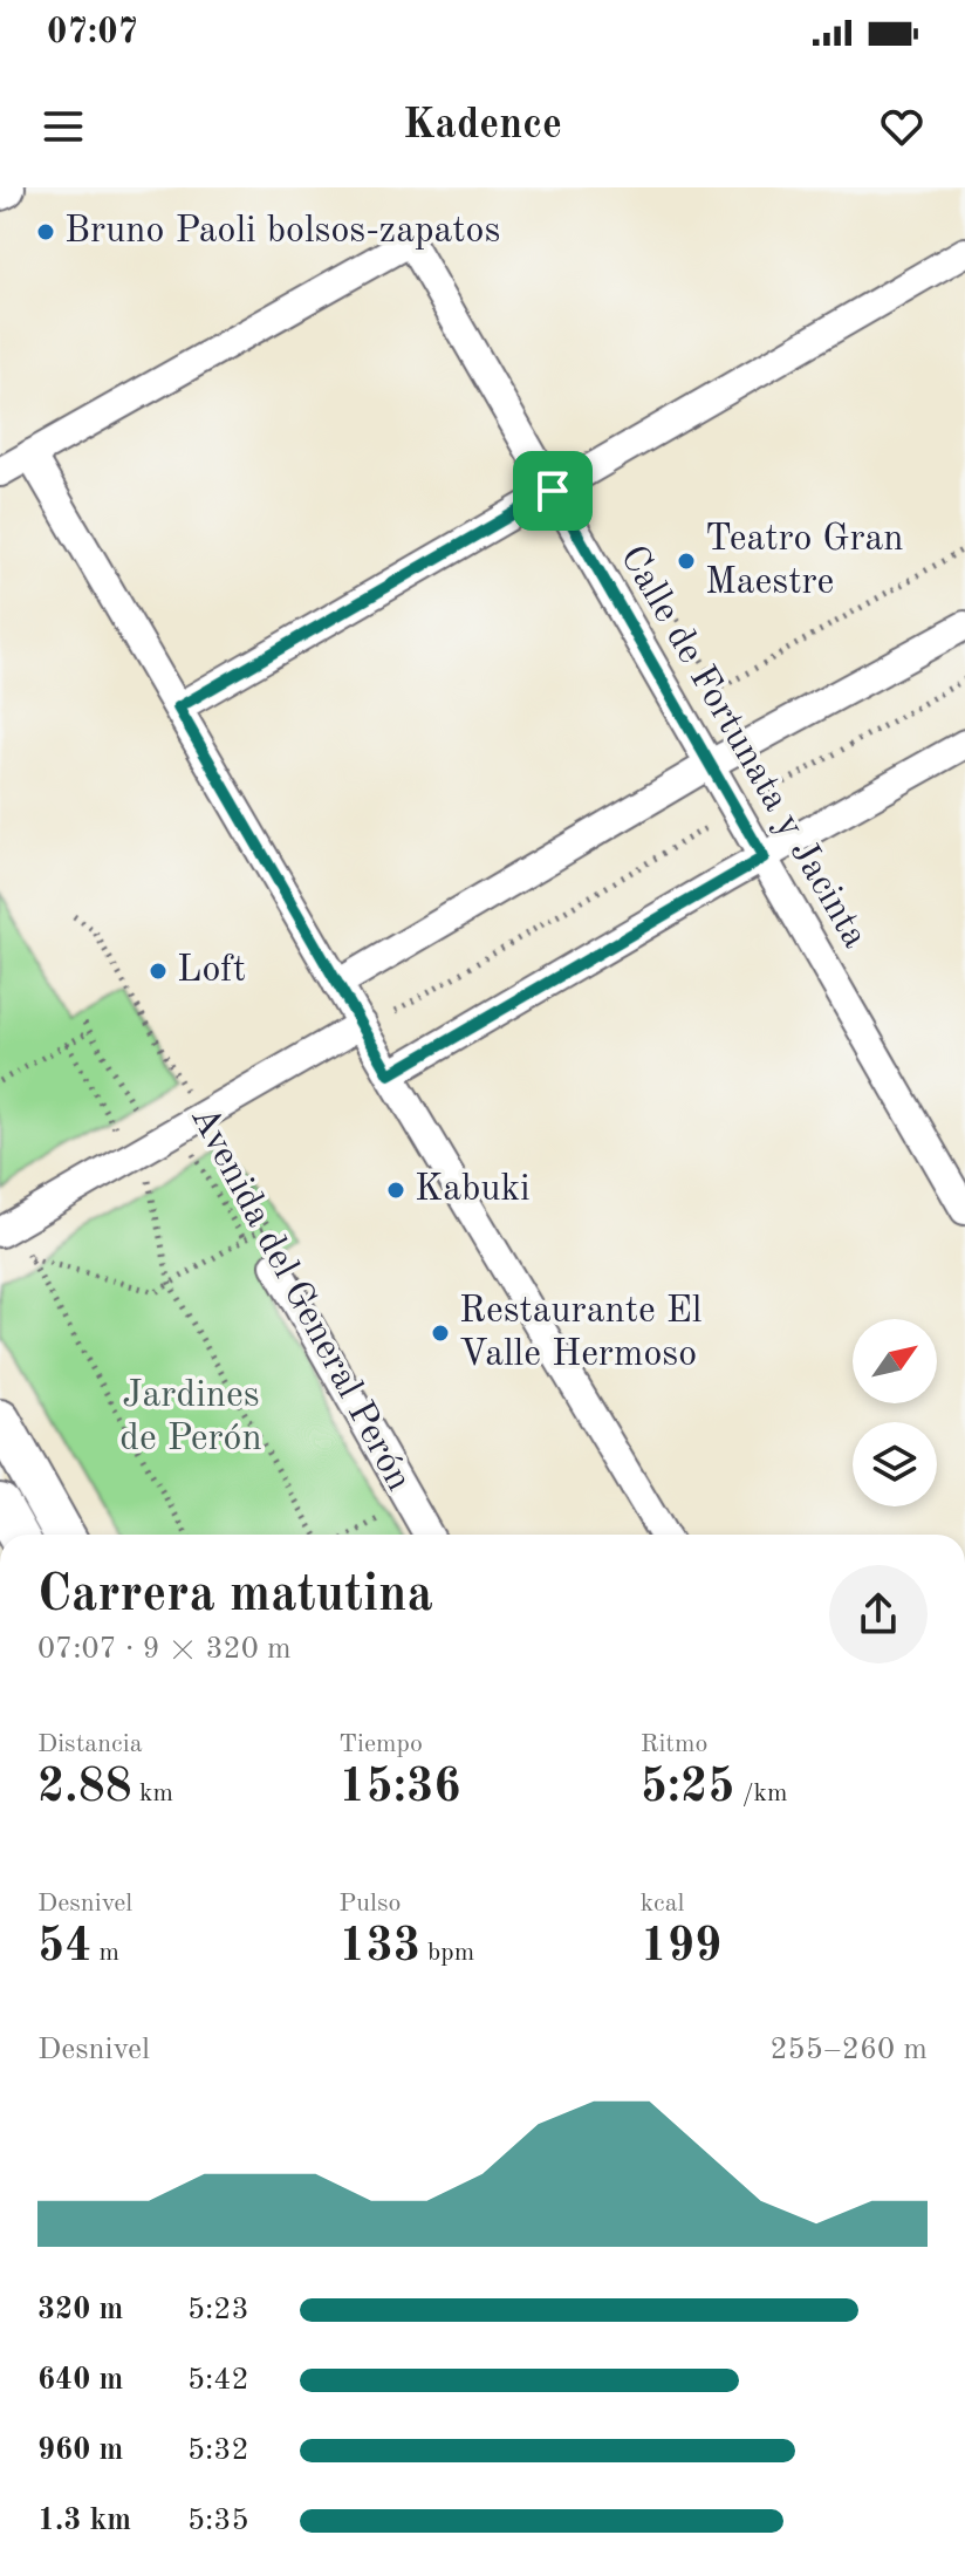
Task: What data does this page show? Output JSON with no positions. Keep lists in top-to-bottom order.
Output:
{
  "streets": {
    "street": ["Calle de Fortunata y Jacinta", "Avenida del General Perón"]
  },
  "parks": ["Jardines de Perón"],
  "places": [
    "Bruno Paoli bolsos-zapatos",
    "Teatro Gran Maestre",
    "Loft",
    "Kabuki",
    "Restaurante El Valle Hermoso"
  ],
  "north": "top right",
  "page": {
    "status": "07:07",
    "header": "Kadence",
    "heading": ["Carrera matutina", "07:07 · 9 × 320 m"],
    "stats": [
      ["Distancia", "2.88 km"],
      ["Tiempo", "15:36"],
      ["Ritmo", "5:25 /km"],
      ["Desnivel", "54 m"],
      ["Pulso", "133 bpm"],
      ["kcal", "199"]
    ],
    "chart": ["Desnivel", "255–260 m"],
    "list": [
      {
        "name": "320 m",
        "note": "5:23"
      },
      {
        "name": "640 m",
        "note": "5:42"
      },
      {
        "name": "960 m",
        "note": "5:32"
      },
      {
        "name": "1.3 km",
        "note": "5:35"
      }
    ]
  }
}
